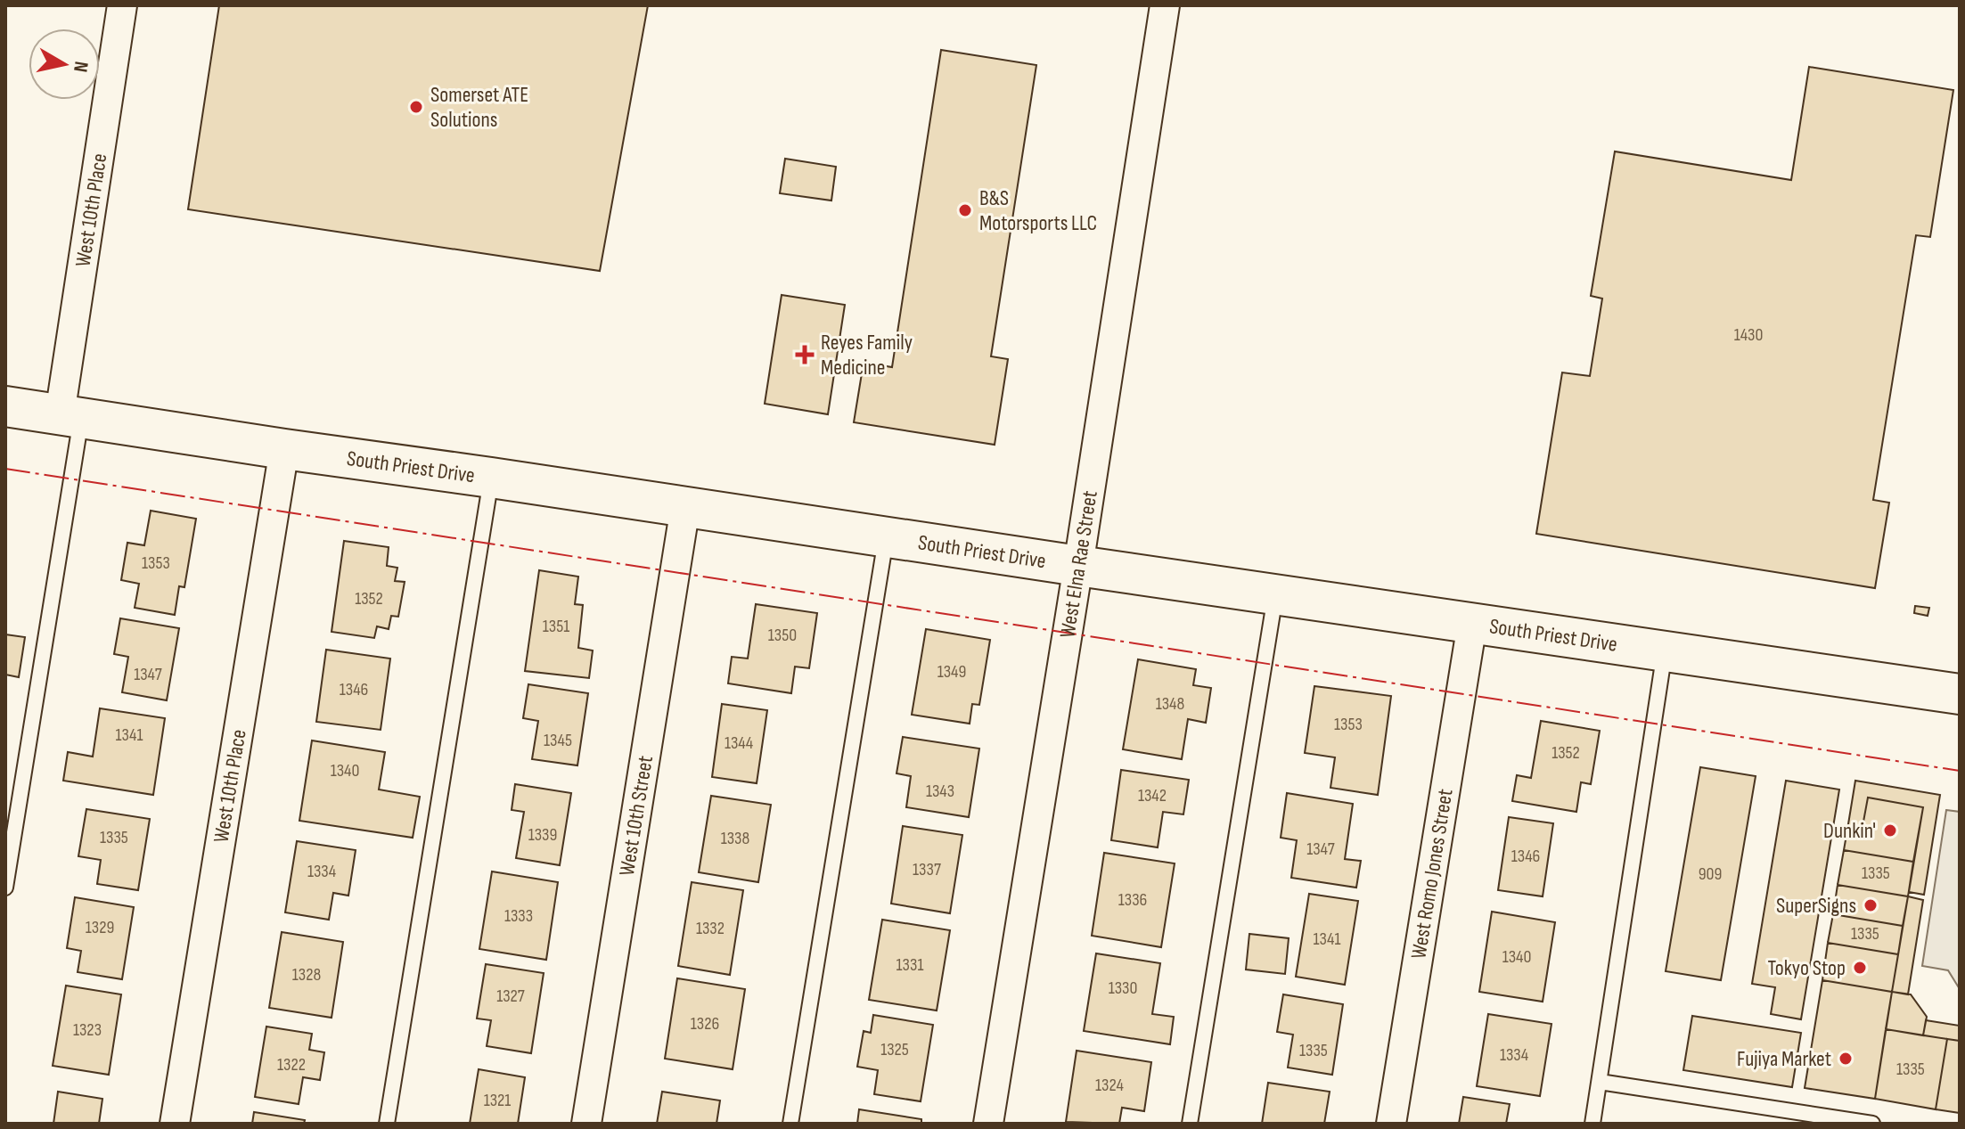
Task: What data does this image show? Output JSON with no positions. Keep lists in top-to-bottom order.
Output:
{
  "streets": {
    "main road": ["South Priest Drive"],
    "street": [
      "West 10th Place",
      "West Elna Rae Street",
      "West 10th Street",
      "West Romo Jones Street"
    ]
  },
  "crossings": [
    ["West 10th Place", "South Priest Drive"],
    ["South Priest Drive", "West Elna Rae Street"],
    ["South Priest Drive", "West 10th Street"],
    ["South Priest Drive", "West Romo Jones Street"]
  ],
  "places": {
    "other": [
      "Somerset ATE Solutions",
      "B&S Motorsports LLC",
      "Dunkin'",
      "SuperSigns",
      "Tokyo Stop",
      "Fujiya Market"
    ],
    "health": ["Reyes Family Medicine"]
  },
  "house_numbers": [
    "1430",
    "1353",
    "1352",
    "1351",
    "1350",
    "1349",
    "1347",
    "1346",
    "1348",
    "1353",
    "1341",
    "1345",
    "1344",
    "1352",
    "1340",
    "1343",
    "1342",
    "1339",
    "1335",
    "1338",
    "1347",
    "1346",
    "1337",
    "1334",
    "1335",
    "909",
    "1336",
    "1333",
    "1329",
    "1332",
    "1335",
    "1341",
    "1340",
    "1331",
    "1328",
    "1330",
    "1327",
    "1326",
    "1323",
    "1325",
    "1335",
    "1334",
    "1322",
    "1335",
    "1324",
    "1321"
  ],
  "north": "right"
}
